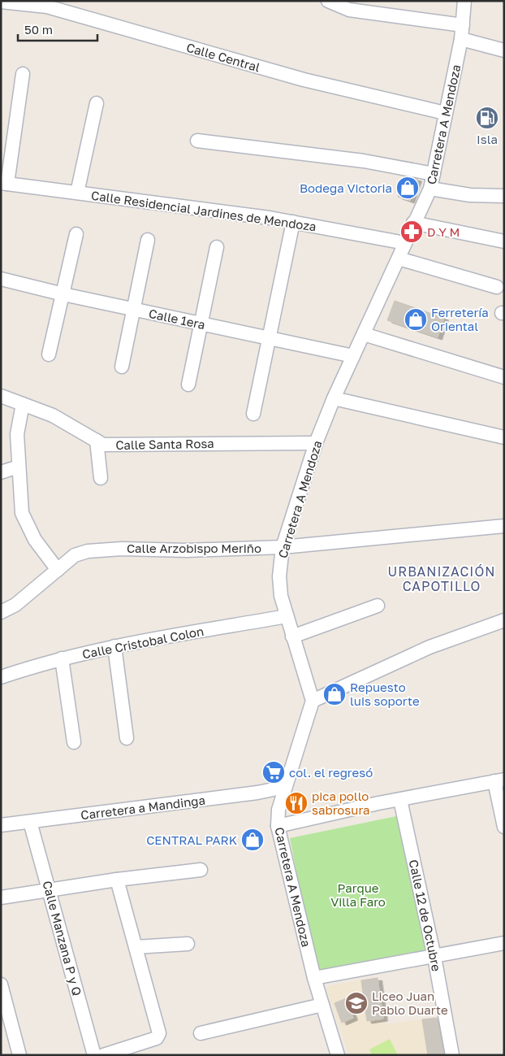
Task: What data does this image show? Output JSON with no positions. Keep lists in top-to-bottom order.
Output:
{
  "streets": {
    "street": [
      "Calle Central",
      "Carretera A Mendoza",
      "Calle Residencial Jardines de Mendoza",
      "Calle 1era",
      "Calle Santa Rosa",
      "Calle Arzobispo Meriño",
      "Calle Cristobal Colon",
      "Carretera a Mandinga",
      "Calle 12 de Octubre",
      "Calle Manzana P y Q"
    ]
  },
  "crossings": [
    ["Calle Central", "Carretera A Mendoza"],
    ["Carretera A Mendoza", "Calle Residencial Jardines de Mendoza"],
    ["Carretera A Mendoza", "Calle 1era"],
    ["Carretera A Mendoza", "Calle Santa Rosa"],
    ["Carretera A Mendoza", "Calle Arzobispo Meriño"],
    ["Carretera A Mendoza", "Calle Cristobal Colon"],
    ["Carretera A Mendoza", "Carretera a Mandinga"],
    ["Carretera a Mandinga", "Calle Manzana P y Q"]
  ],
  "districts": ["URBANIZACIÓN CAPOTILLO"],
  "parks": ["Parque Villa Faro"],
  "places": {
    "fuel station": ["Isla"],
    "shop": [
      "Bodega Victoria",
      "Ferretería Oriental",
      "Repuesto luis soporte",
      "CENTRAL PARK"
    ],
    "pharmacy": ["D Y M"],
    "supermarket": ["col. el regresó"],
    "restaurant": ["pica pollo sabrosura"],
    "school or university": ["Liceo Juan Pablo Duarte"]
  },
  "scale_bar": "50 m"
}
